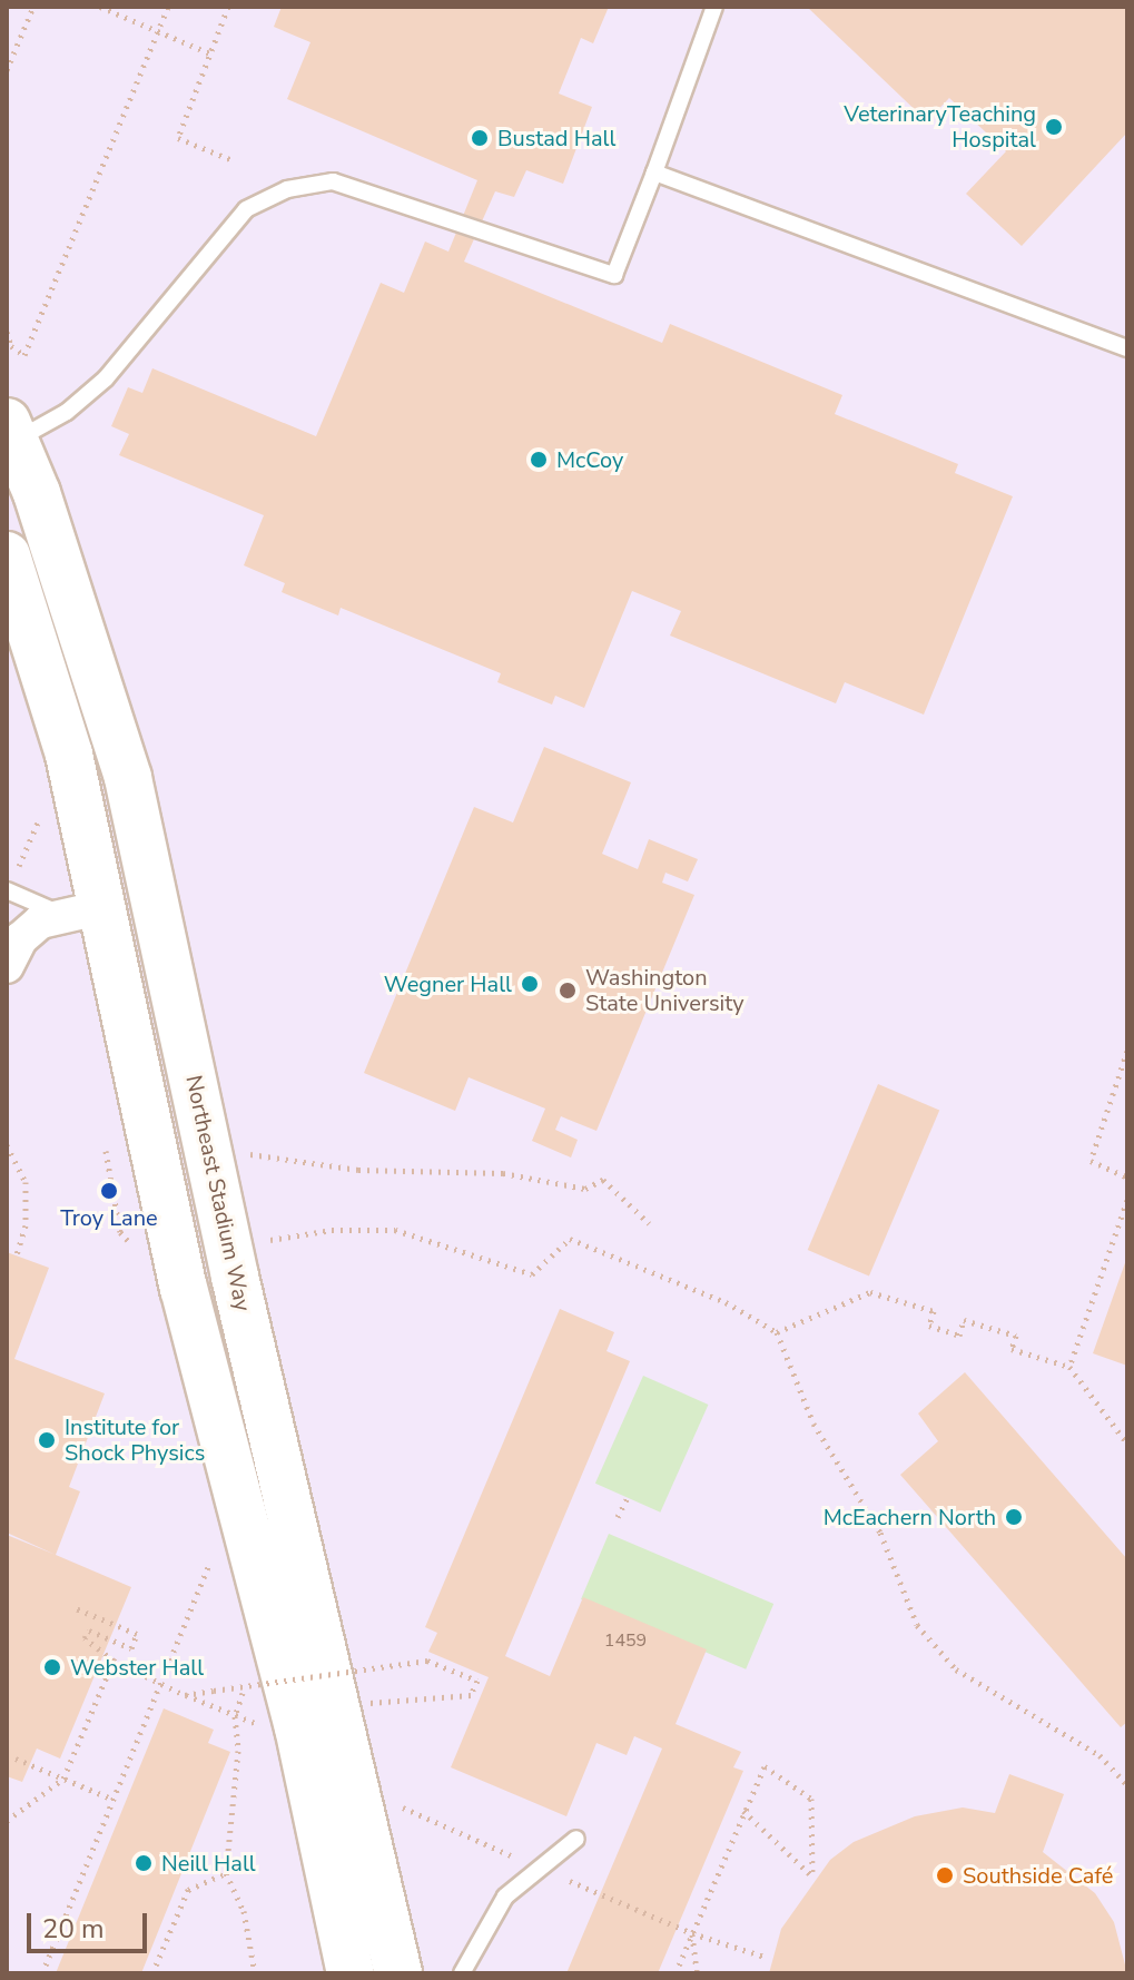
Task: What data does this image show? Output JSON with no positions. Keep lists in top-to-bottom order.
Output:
{
  "streets": {
    "main road": ["Northeast Stadium Way"]
  },
  "places": [
    "VeterinaryTeaching Hospital",
    "Bustad Hall",
    "McCoy",
    "Wegner Hall",
    "Washington State University",
    "Troy Lane",
    "Institute for Shock Physics",
    "McEachern North",
    "Webster Hall",
    "Neill Hall",
    "Southside Café"
  ],
  "house_numbers": ["1459"],
  "scale_bar": "20 m"
}
